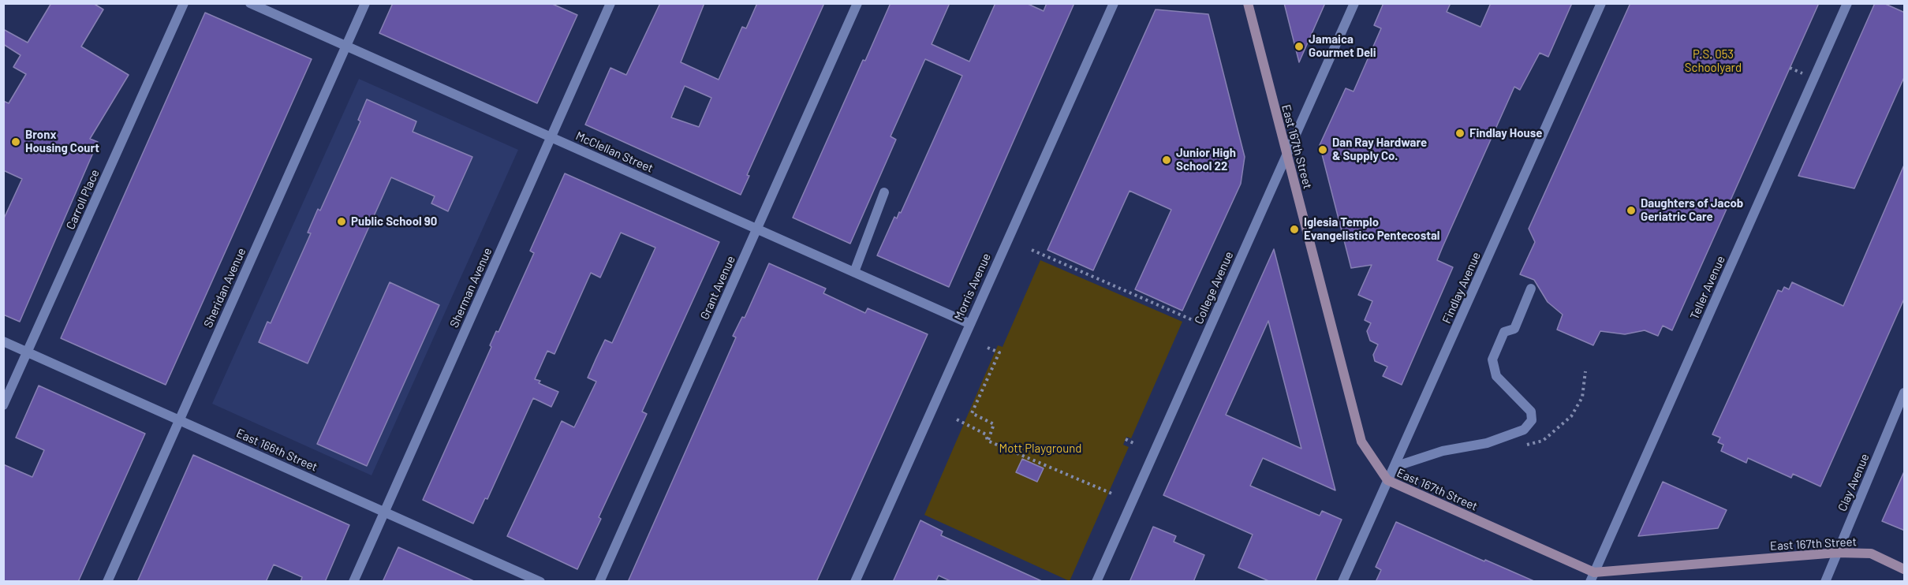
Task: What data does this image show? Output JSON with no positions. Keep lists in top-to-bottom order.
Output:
{
  "streets": {
    "street": [
      "East 167th Street",
      "McClellan Street",
      "Carroll Place",
      "Morris Avenue",
      "Sheridan Avenue",
      "Sherman Avenue",
      "Grant Avenue",
      "College Avenue",
      "Findlay Avenue",
      "Teller Avenue",
      "East 166th Street",
      "Clay Avenue"
    ]
  },
  "crossings": [
    ["East 167th Street", "College Avenue"],
    ["East 167th Street", "Findlay Avenue"],
    ["East 167th Street", "Teller Avenue"],
    ["East 167th Street", "Clay Avenue"],
    ["McClellan Street", "Morris Avenue"],
    ["McClellan Street", "Sheridan Avenue"],
    ["McClellan Street", "Sherman Avenue"],
    ["McClellan Street", "Grant Avenue"],
    ["Carroll Place", "East 166th Street"],
    ["Sheridan Avenue", "East 166th Street"],
    ["Sherman Avenue", "East 166th Street"]
  ],
  "parks": ["P.S. 053 Schoolyard", "Mott Playground"],
  "places": [
    "Jamaica Gourmet Deli",
    "Findlay House",
    "Bronx Housing Court",
    "Dan Ray Hardware & Supply Co.",
    "Junior High School 22",
    "Daughters of Jacob Geriatric Care",
    "Public School 90",
    "Iglesia Templo Evangelistico Pentecostal"
  ]
}
